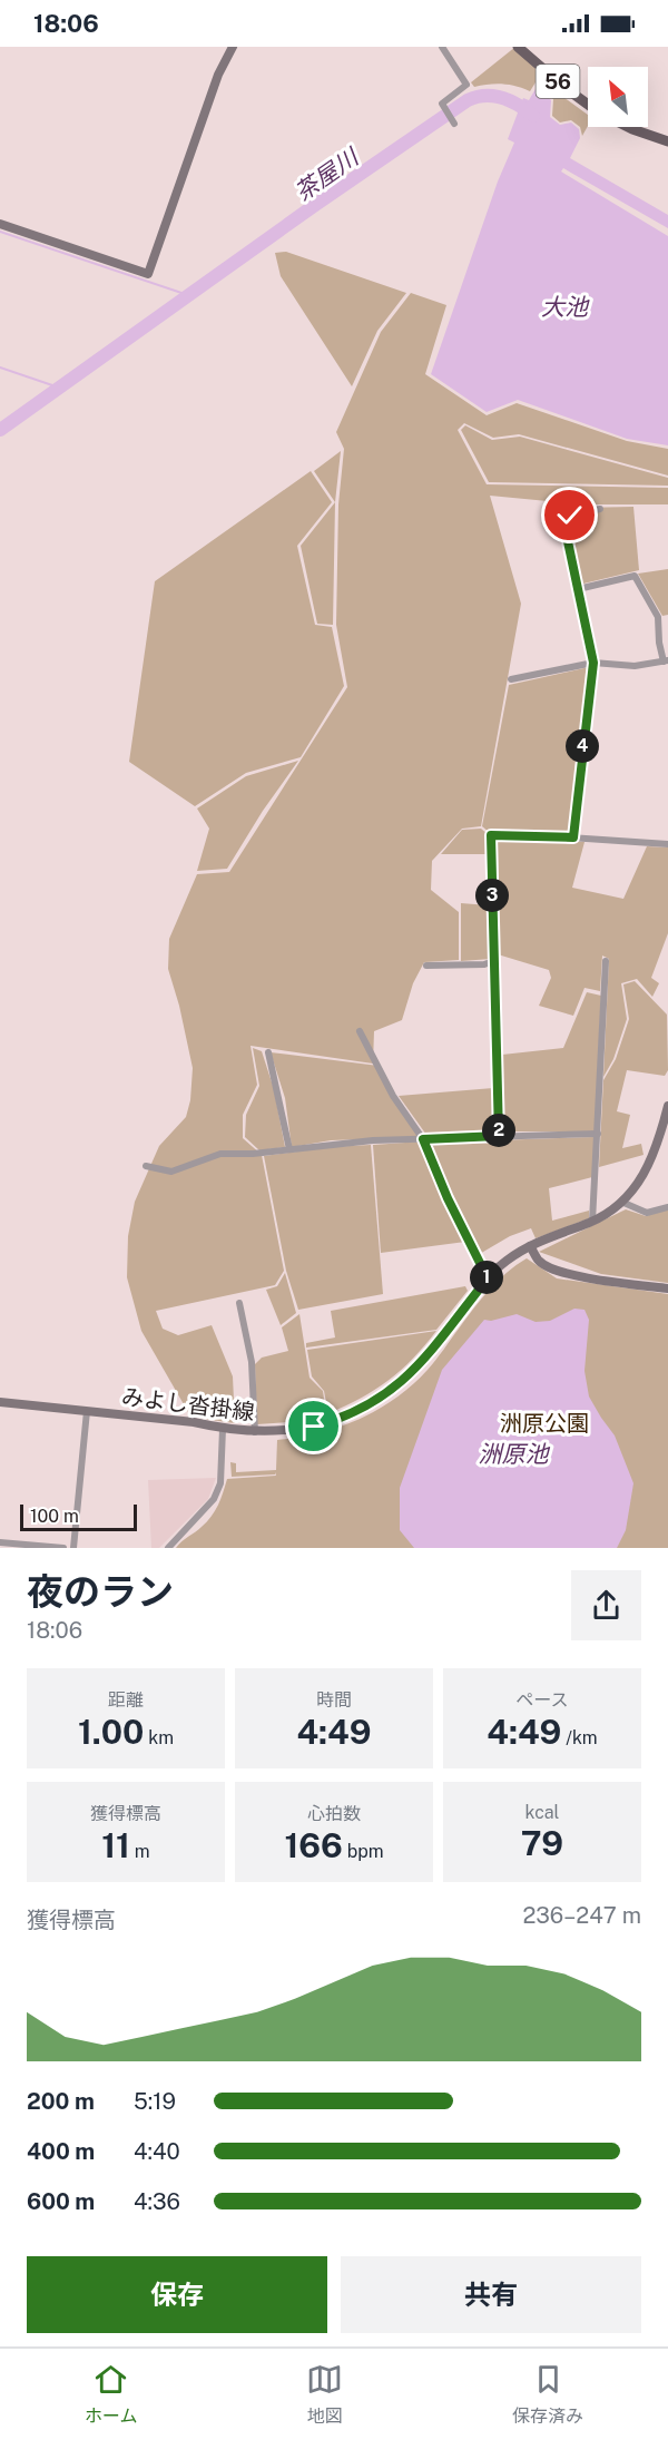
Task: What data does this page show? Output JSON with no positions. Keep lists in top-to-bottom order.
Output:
{
  "streets": {
    "main road": ["56", "みよし沓掛線"]
  },
  "water": ["茶屋川", "大池", "洲原池"],
  "parks": ["洲原公園"],
  "scale_bar": "100 m",
  "north": "top left",
  "page": {
    "status": "18:06",
    "pins": [
      "4",
      "3",
      "2",
      "1"
    ],
    "scale": "100 m",
    "heading": ["夜のラン", "18:06"],
    "stats": [
      ["距離", "1.00 km"],
      ["時間", "4:49"],
      ["ペース", "4:49 /km"],
      ["獲得標高", "11 m"],
      ["心拍数", "166 bpm"],
      ["kcal", "79"]
    ],
    "chart": ["獲得標高", "236–247 m"],
    "list": [
      {
        "name": "200 m",
        "note": "5:19"
      },
      {
        "name": "400 m",
        "note": "4:40"
      },
      {
        "name": "600 m",
        "note": "4:36"
      }
    ],
    "buttons": ["保存", "共有"],
    "tabs": ["ホーム", "地図", "保存済み"]
  }
}
